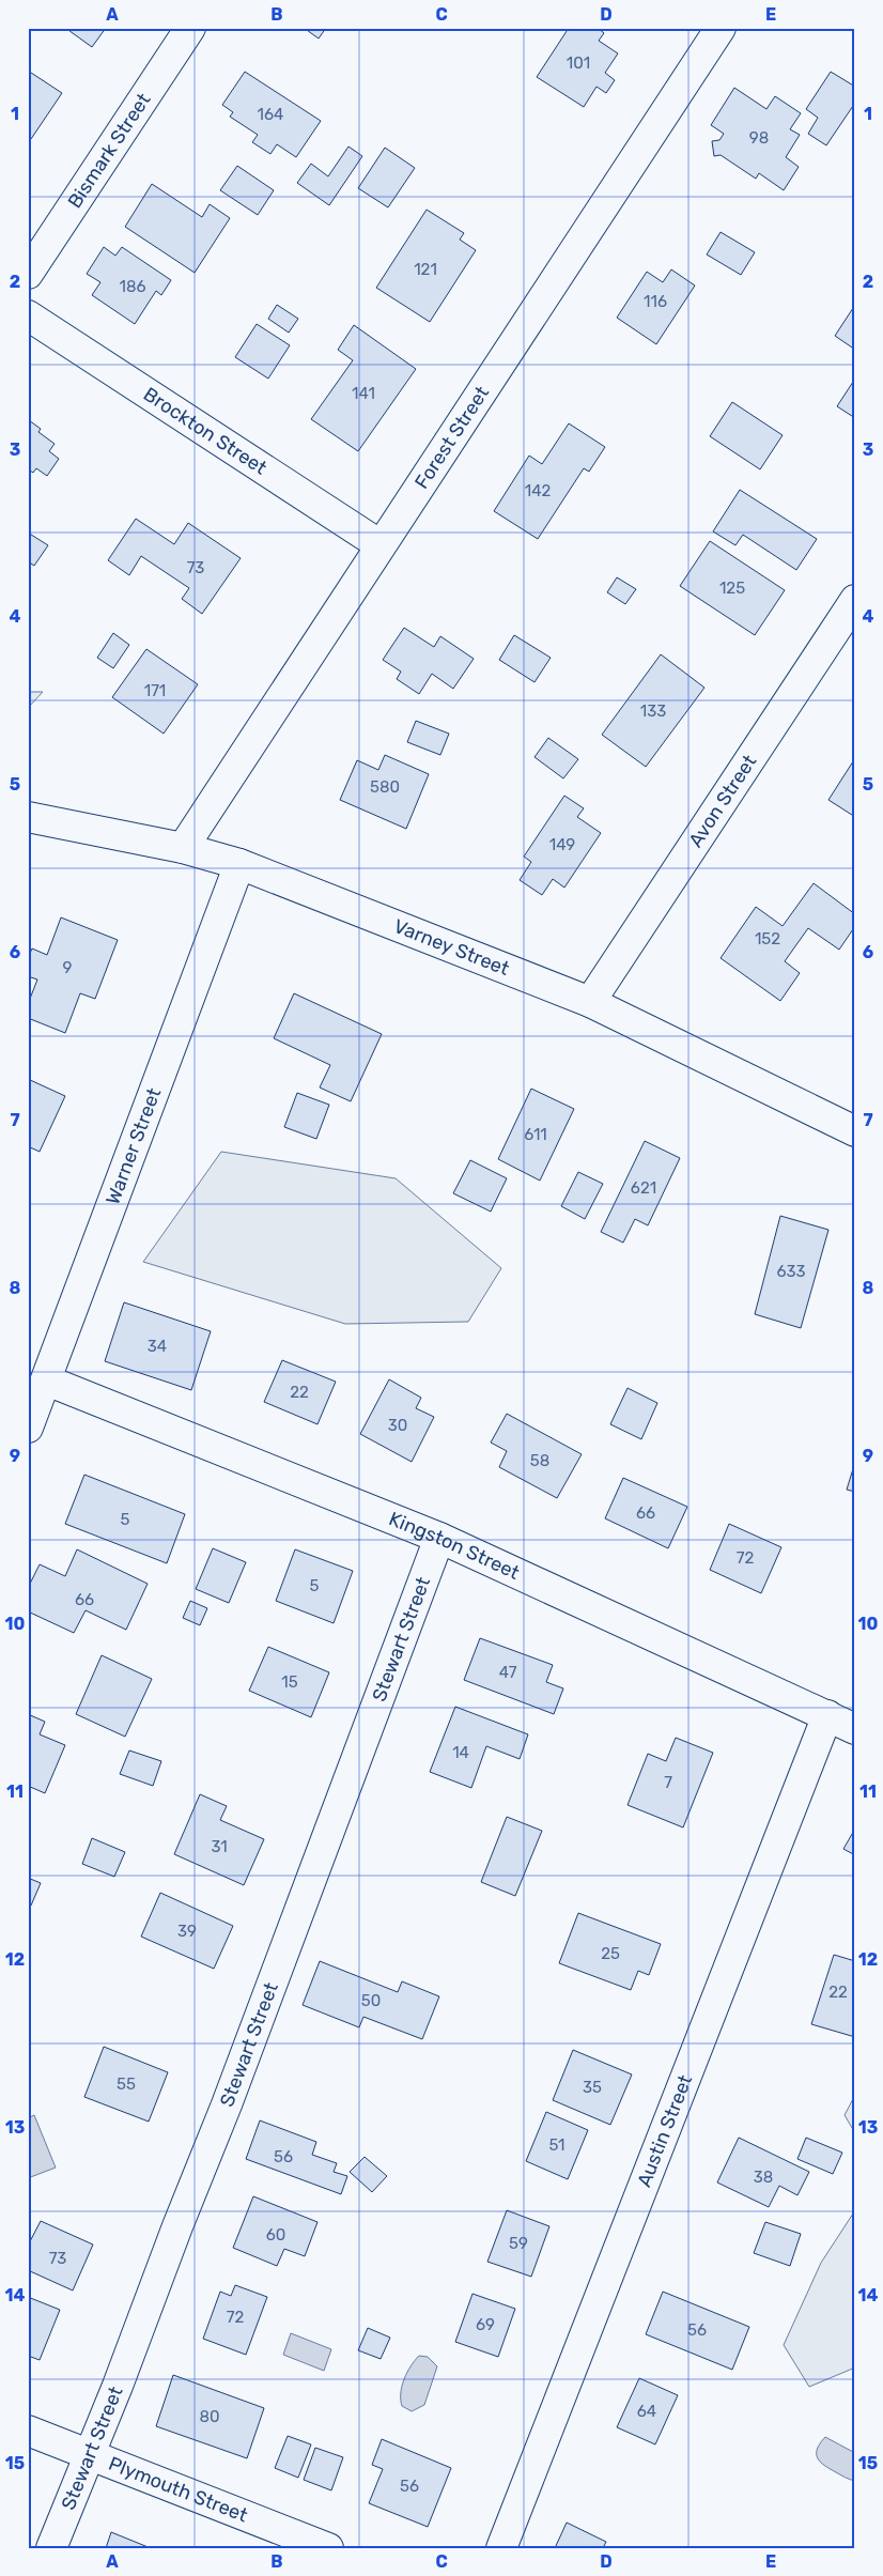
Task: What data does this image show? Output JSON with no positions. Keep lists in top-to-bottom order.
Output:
{
  "streets": {
    "street": [
      "Bismark Street",
      "Brockton Street",
      "Forest Street",
      "Avon Street",
      "Varney Street",
      "Warner Street",
      "Kingston Street",
      "Stewart Street",
      "Austin Street",
      "Plymouth Street"
    ]
  },
  "crossings": [
    ["Brockton Street", "Forest Street"],
    ["Forest Street", "Varney Street"],
    ["Avon Street", "Varney Street"],
    ["Varney Street", "Warner Street"],
    ["Warner Street", "Kingston Street"],
    ["Kingston Street", "Stewart Street"],
    ["Kingston Street", "Austin Street"],
    ["Stewart Street", "Plymouth Street"]
  ],
  "house_numbers": [
    "101",
    "164",
    "98",
    "121",
    "186",
    "116",
    "141",
    "142",
    "73",
    "125",
    "171",
    "133",
    "580",
    "149",
    "152",
    "9",
    "611",
    "621",
    "633",
    "34",
    "22",
    "30",
    "58",
    "66",
    "5",
    "72",
    "5",
    "66",
    "47",
    "15",
    "14",
    "7",
    "31",
    "39",
    "25",
    "22",
    "50",
    "55",
    "35",
    "51",
    "56",
    "38",
    "60",
    "59",
    "73",
    "72",
    "69",
    "56",
    "64",
    "80",
    "56"
  ],
  "grid": {
    "columns": [
      "A",
      "B",
      "C",
      "D",
      "E"
    ],
    "rows": [
      "1",
      "2",
      "3",
      "4",
      "5",
      "6",
      "7",
      "8",
      "9",
      "10",
      "11",
      "12",
      "13",
      "14",
      "15"
    ]
  }
}
